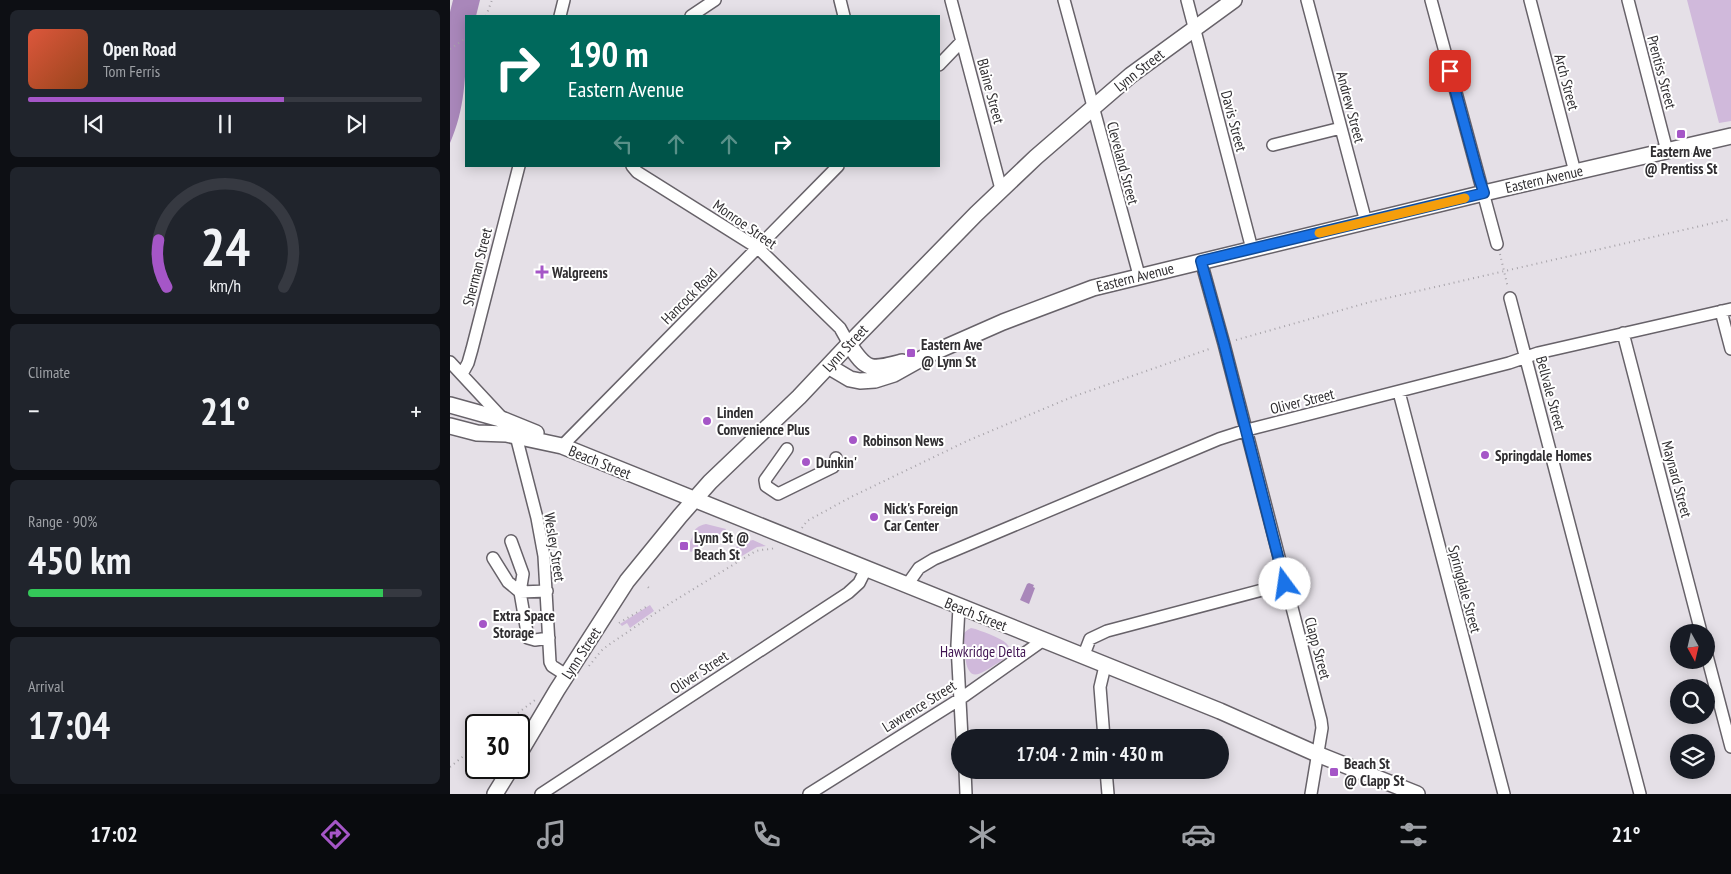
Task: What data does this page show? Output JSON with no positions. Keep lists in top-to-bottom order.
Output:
{
  "streets": {
    "main road": ["Lynn Street", "Eastern Avenue", "Beach Street"],
    "street": [
      "Prentiss Street",
      "Arch Street",
      "Blaine Street",
      "Andrew Street",
      "Davis Street",
      "Cleveland Street",
      "Monroe Street",
      "Sherman Street",
      "Hancock Road",
      "Bellvale Street",
      "Oliver Street",
      "Maynard Street",
      "Wesley Street",
      "Springdale Street",
      "Clapp Street",
      "Lawrence Street"
    ]
  },
  "crossings": [
    ["Lynn Street", "Blaine Street"],
    ["Lynn Street", "Davis Street"],
    ["Lynn Street", "Cleveland Street"],
    ["Lynn Street", "Eastern Avenue"],
    ["Lynn Street", "Monroe Street"],
    ["Lynn Street", "Beach Street"],
    ["Lynn Street", "Wesley Street"],
    ["Prentiss Street", "Eastern Avenue"],
    ["Arch Street", "Eastern Avenue"],
    ["Andrew Street", "Eastern Avenue"],
    ["Davis Street", "Eastern Avenue"],
    ["Cleveland Street", "Eastern Avenue"],
    ["Eastern Avenue", "Monroe Street"],
    ["Eastern Avenue", "Clapp Street"],
    ["Monroe Street", "Hancock Road"],
    ["Sherman Street", "Wesley Street"],
    ["Hancock Road", "Beach Street"],
    ["Bellvale Street", "Oliver Street"],
    ["Oliver Street", "Beach Street"],
    ["Oliver Street", "Maynard Street"],
    ["Oliver Street", "Springdale Street"],
    ["Oliver Street", "Clapp Street"],
    ["Beach Street", "Wesley Street"],
    ["Beach Street", "Clapp Street"],
    ["Beach Street", "Lawrence Street"]
  ],
  "parks": ["Hawkridge Delta"],
  "places": {
    "transit": [
      "Eastern Ave @ Prentiss St",
      "Eastern Ave @ Lynn St",
      "Lynn St @ Beach St",
      "Beach St @ Clapp St"
    ],
    "health": ["Walgreens"],
    "other": [
      "Linden Convenience Plus",
      "Robinson News",
      "Springdale Homes",
      "Dunkin'",
      "Nick's Foreign Car Center",
      "Extra Space Storage"
    ]
  },
  "north": "bottom",
  "page": {
    "turn": ["190 m", "Eastern Avenue"],
    "song": ["Open Road", "Tom Ferris"],
    "tile": [
      "Climate",
      ["Range · 90%", "450 km"],
      ["Arrival", "17:04"]
    ],
    "heat": ["−", "21°", "+"],
    "limit": "30",
    "trip": "17:04 · 2 min · 430 m",
    "tabs": ["17:02", "21°"],
    "gauge": ["24", "km/h"]
  }
}
